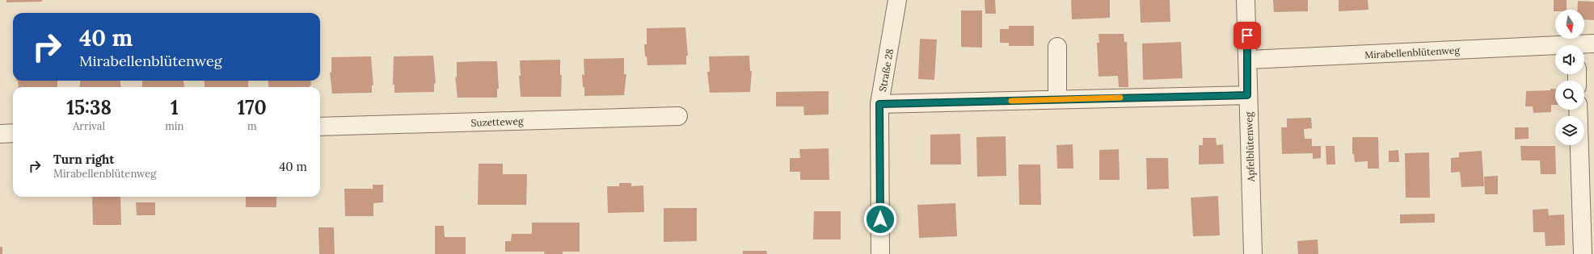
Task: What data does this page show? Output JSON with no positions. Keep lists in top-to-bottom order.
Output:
{
  "streets": {
    "street": [
      "Mirabellenblütenweg",
      "Straße 28",
      "Suzetteweg",
      "Apfelblütenweg"
    ]
  },
  "crossings": [
    ["Mirabellenblütenweg", "Apfelblütenweg"]
  ],
  "north": "bottom",
  "page": {
    "turn": ["40 m", "Mirabellenblütenweg"],
    "eta": [
      "15:38",
      "Arrival",
      "1",
      "min",
      "170",
      "m"
    ],
    "list": [
      {
        "name": "Turn right",
        "note": "Mirabellenblütenweg",
        "value": "40 m"
      }
    ]
  }
}
